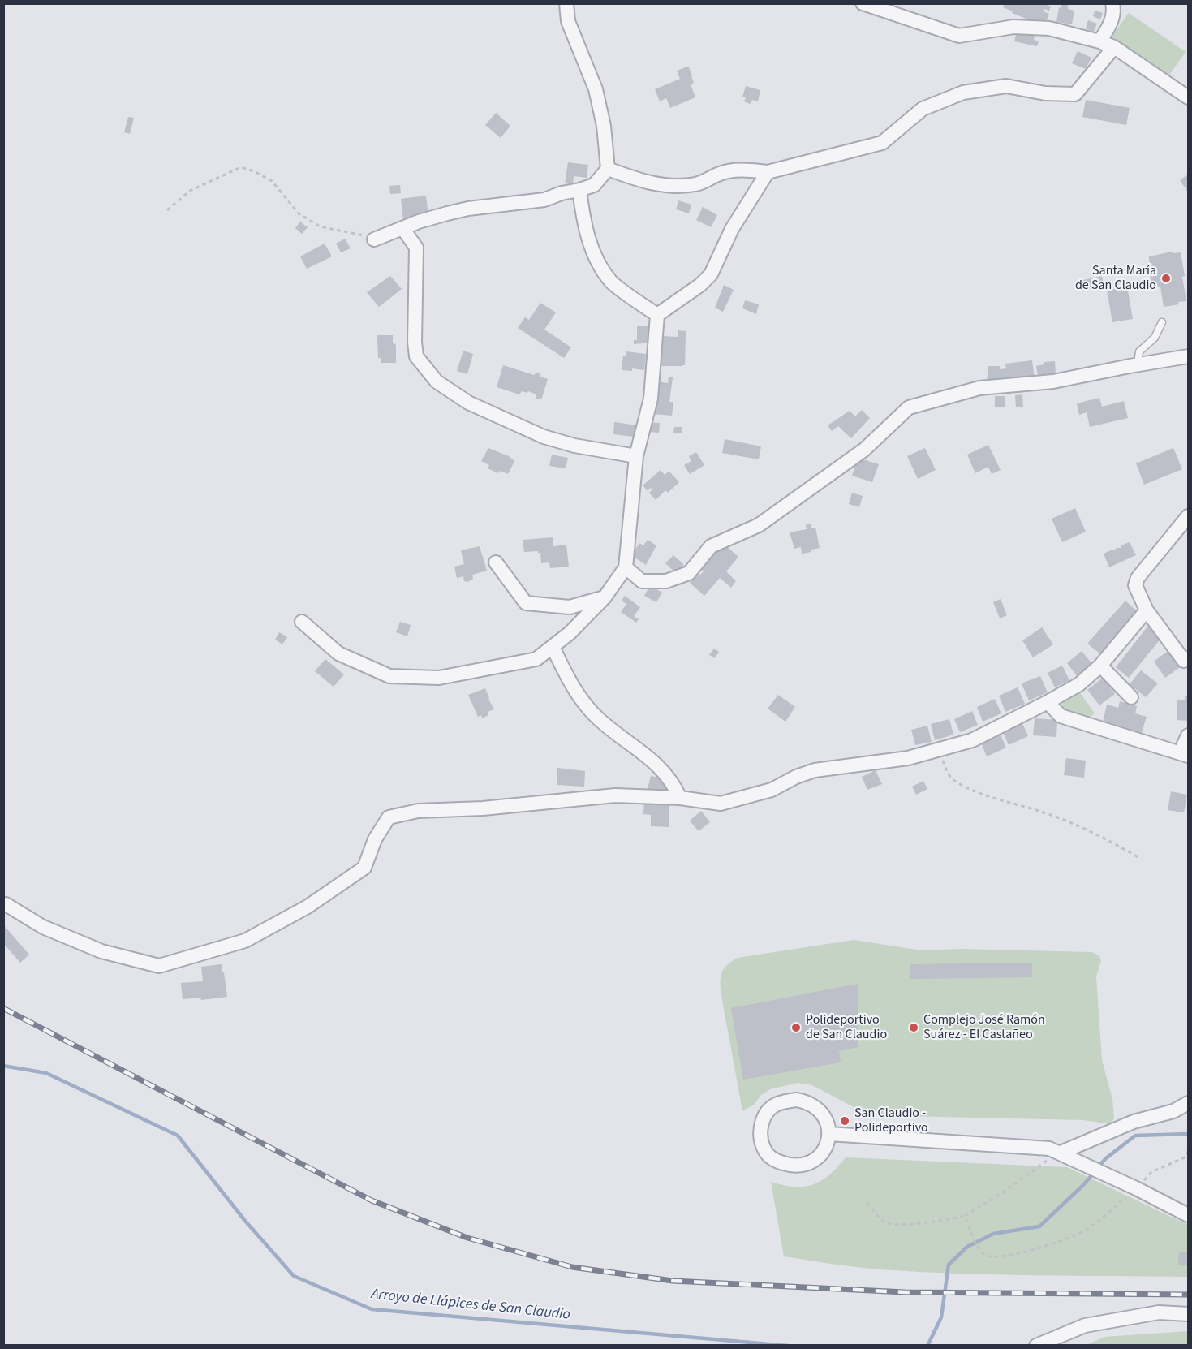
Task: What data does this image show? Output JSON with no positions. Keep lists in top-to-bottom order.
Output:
{
  "water": ["Arroyo de Llápices de San Claudio"],
  "places": [
    "Santa María de San Claudio",
    "Polideportivo de San Claudio",
    "Complejo José Ramón Suárez - El Castañeo",
    "San Claudio - Polideportivo"
  ]
}
